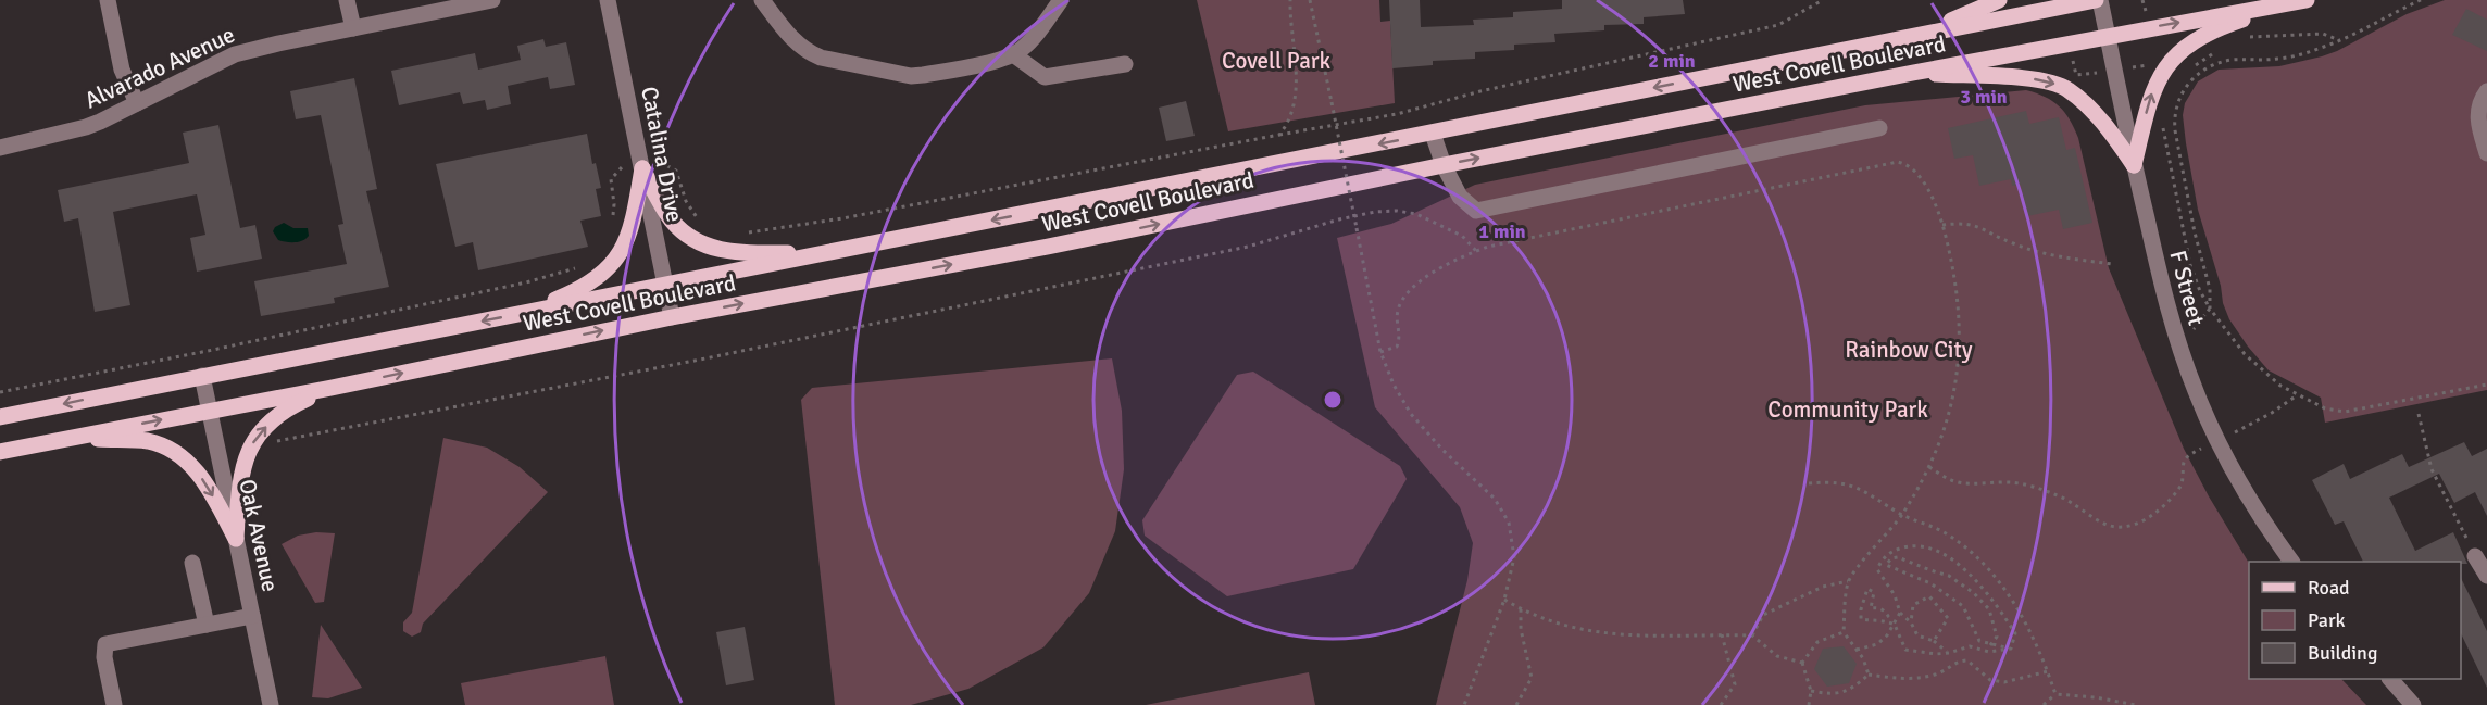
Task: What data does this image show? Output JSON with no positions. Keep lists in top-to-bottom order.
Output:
{
  "streets": {
    "main road": ["West Covell Boulevard"],
    "street": [
      "Alvarado Avenue",
      "Catalina Drive",
      "F Street",
      "Oak Avenue"
    ]
  },
  "crossings": [
    ["West Covell Boulevard", "Catalina Drive"],
    ["West Covell Boulevard", "F Street"],
    ["West Covell Boulevard", "Oak Avenue"]
  ],
  "parks": ["Covell Park", "Rainbow City", "Community Park"],
  "legend": ["Road", "Park", "Building"],
  "rings": ["2 min", "3 min", "1 min"]
}
